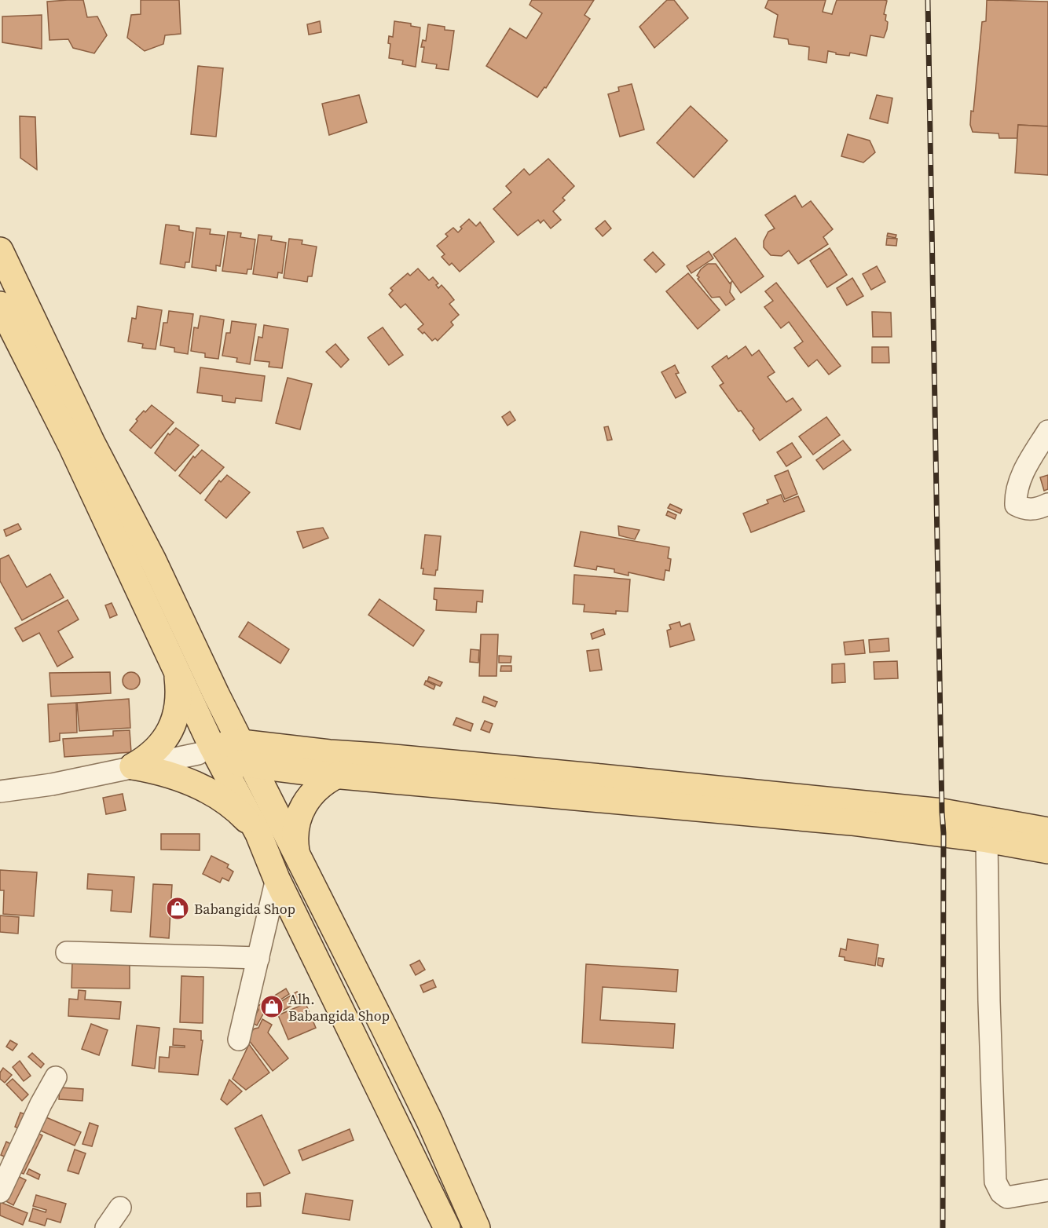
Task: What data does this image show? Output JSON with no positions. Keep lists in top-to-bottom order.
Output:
{
  "places": {
    "shop": ["Babangida Shop", "Alh. Babangida Shop"]
  }
}
